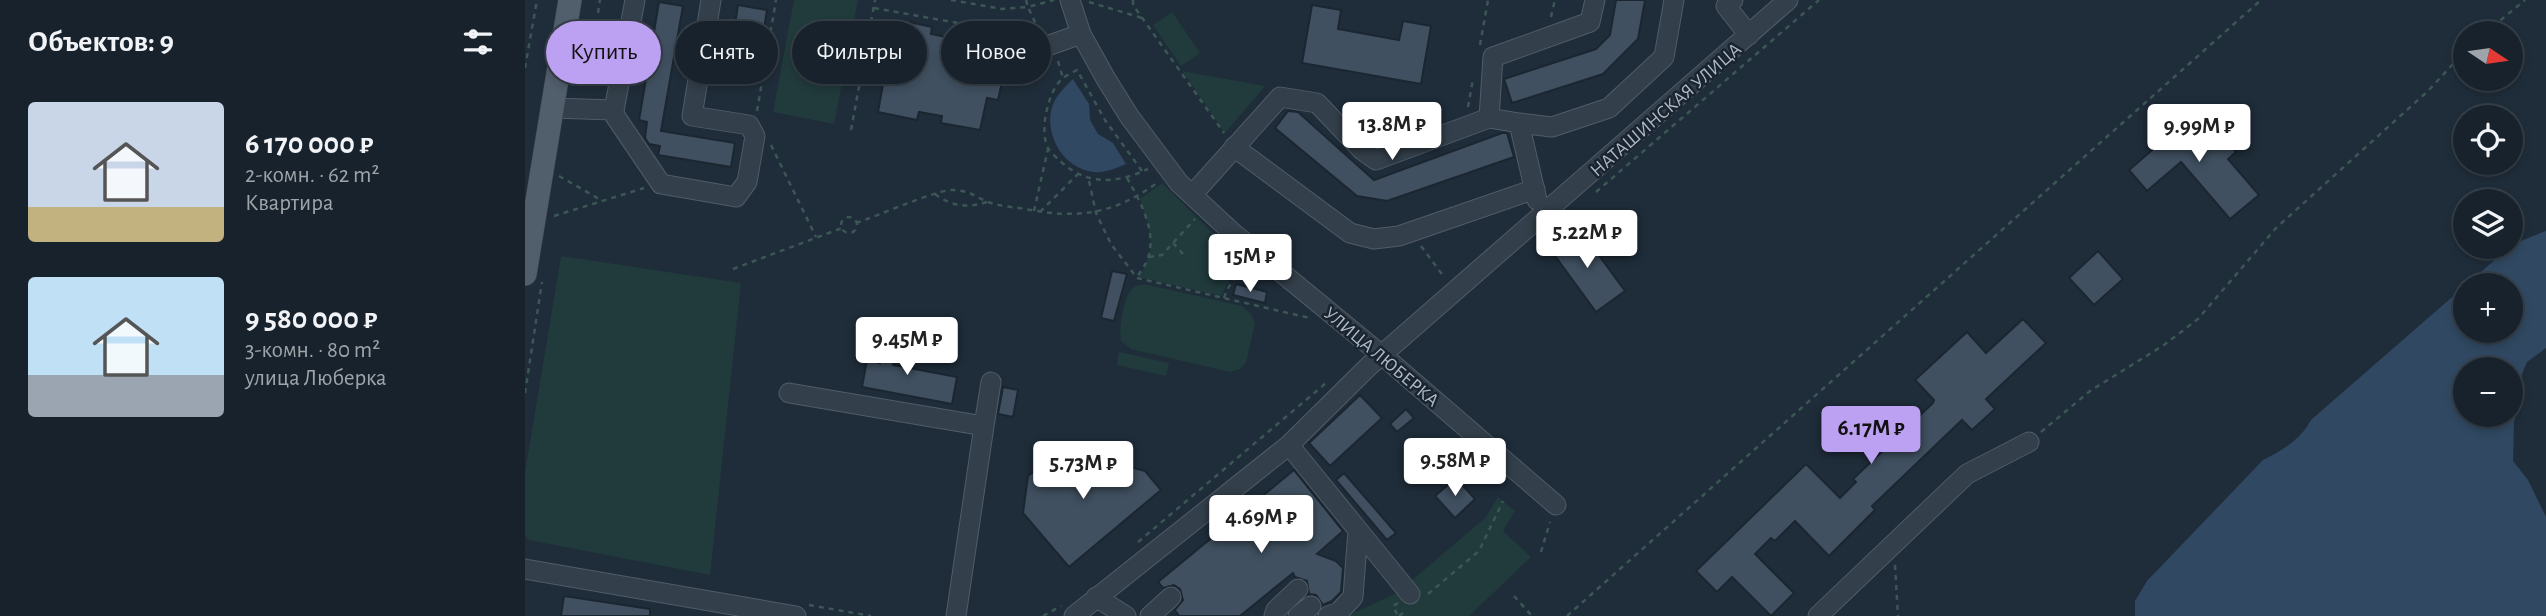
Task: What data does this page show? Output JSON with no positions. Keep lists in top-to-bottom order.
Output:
{
  "streets": {
    "street": ["НАТАШИНСКАЯ УЛИЦА", "УЛИЦА ЛЮБЕРКА"]
  },
  "crossings": [
    ["НАТАШИНСКАЯ УЛИЦА", "УЛИЦА ЛЮБЕРКА"]
  ],
  "north": "right",
  "page": {
    "heading": "Объектов: 9",
    "map_buttons": ["+", "−"],
    "chip": [
      "Купить",
      "Снять",
      "Фильтры",
      "Новое"
    ],
    "list": [
      {
        "name": "6 170 000 ₽",
        "note": "2-комн. · 62 m² · Квартира"
      },
      {
        "name": "9 580 000 ₽",
        "note": "3-комн. · 80 m² · улица Люберка"
      }
    ],
    "price": [
      "13.8M ₽",
      "9.99M ₽",
      "5.22M ₽",
      "15M ₽",
      "9.45M ₽",
      "6.17M ₽",
      "9.58M ₽",
      "5.73M ₽",
      "4.69M ₽"
    ]
  }
}
